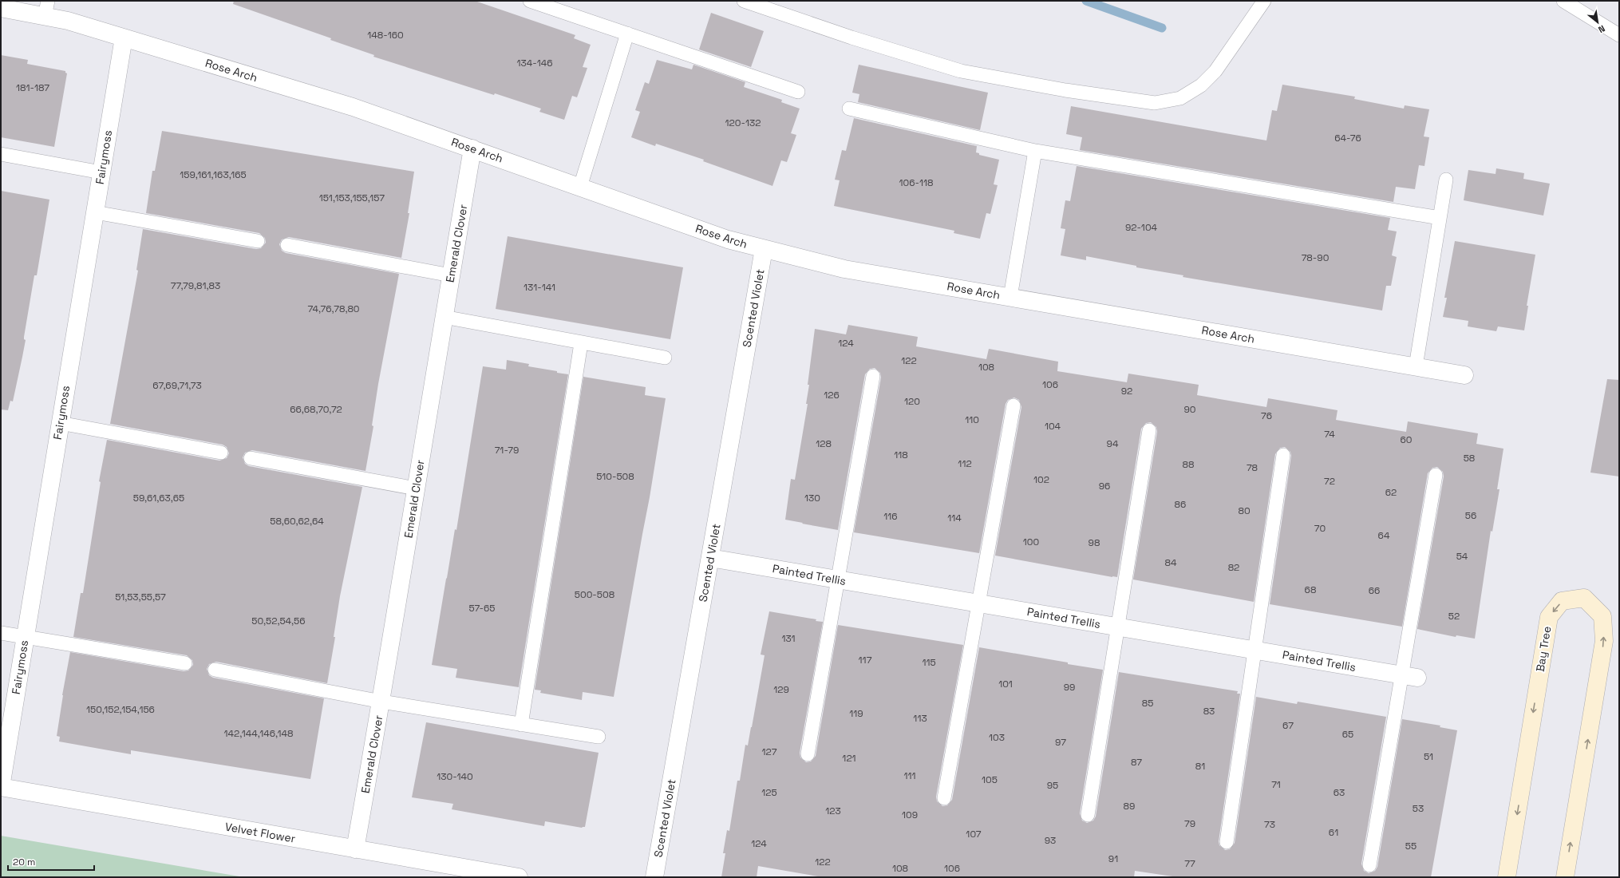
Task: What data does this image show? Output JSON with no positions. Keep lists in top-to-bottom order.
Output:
{
  "streets": {
    "street": [
      "Rose Arch",
      "Fairymoss",
      "Emerald Clover",
      "Scented Violet",
      "Painted Trellis",
      "Bay Tree",
      "Velvet Flower"
    ]
  },
  "crossings": [
    ["Rose Arch", "Fairymoss"],
    ["Rose Arch", "Emerald Clover"],
    ["Rose Arch", "Scented Violet"],
    ["Fairymoss", "Velvet Flower"],
    ["Emerald Clover", "Velvet Flower"],
    ["Scented Violet", "Painted Trellis"]
  ],
  "house_numbers": [
    "148-160",
    "134-146",
    "181-187",
    "120-132",
    "64-76",
    "159,161,163,165",
    "106-118",
    "151,153,155,157",
    "92-104",
    "78-90",
    "77,79,81,83",
    "131-141",
    "74,76,78,80",
    "124",
    "122",
    "108",
    "106",
    "67,69,71,73",
    "92",
    "126",
    "120",
    "66,68,70,72",
    "90",
    "76",
    "110",
    "104",
    "74",
    "60",
    "128",
    "94",
    "71-79",
    "118",
    "58",
    "112",
    "88",
    "78",
    "510-508",
    "102",
    "72",
    "96",
    "62",
    "59,61,63,65",
    "130",
    "86",
    "80",
    "56",
    "116",
    "114",
    "58,60,62,64",
    "70",
    "64",
    "100",
    "98",
    "54",
    "84",
    "82",
    "68",
    "66",
    "500-508",
    "51,53,55,57",
    "57-65",
    "52",
    "50,52,54,56",
    "131",
    "117",
    "115",
    "101",
    "99",
    "129",
    "85",
    "150,152,154,156",
    "83",
    "119",
    "113",
    "67",
    "142,144,146,148",
    "65",
    "103",
    "97",
    "127",
    "51",
    "121",
    "87",
    "81",
    "111",
    "130-140",
    "105",
    "71",
    "95",
    "125",
    "63",
    "89",
    "53",
    "123",
    "109",
    "79",
    "73",
    "61",
    "107",
    "93",
    "124",
    "55",
    "91",
    "122",
    "77",
    "108",
    "106"
  ],
  "scale_bar": "20 m",
  "north": "bottom right"
}
